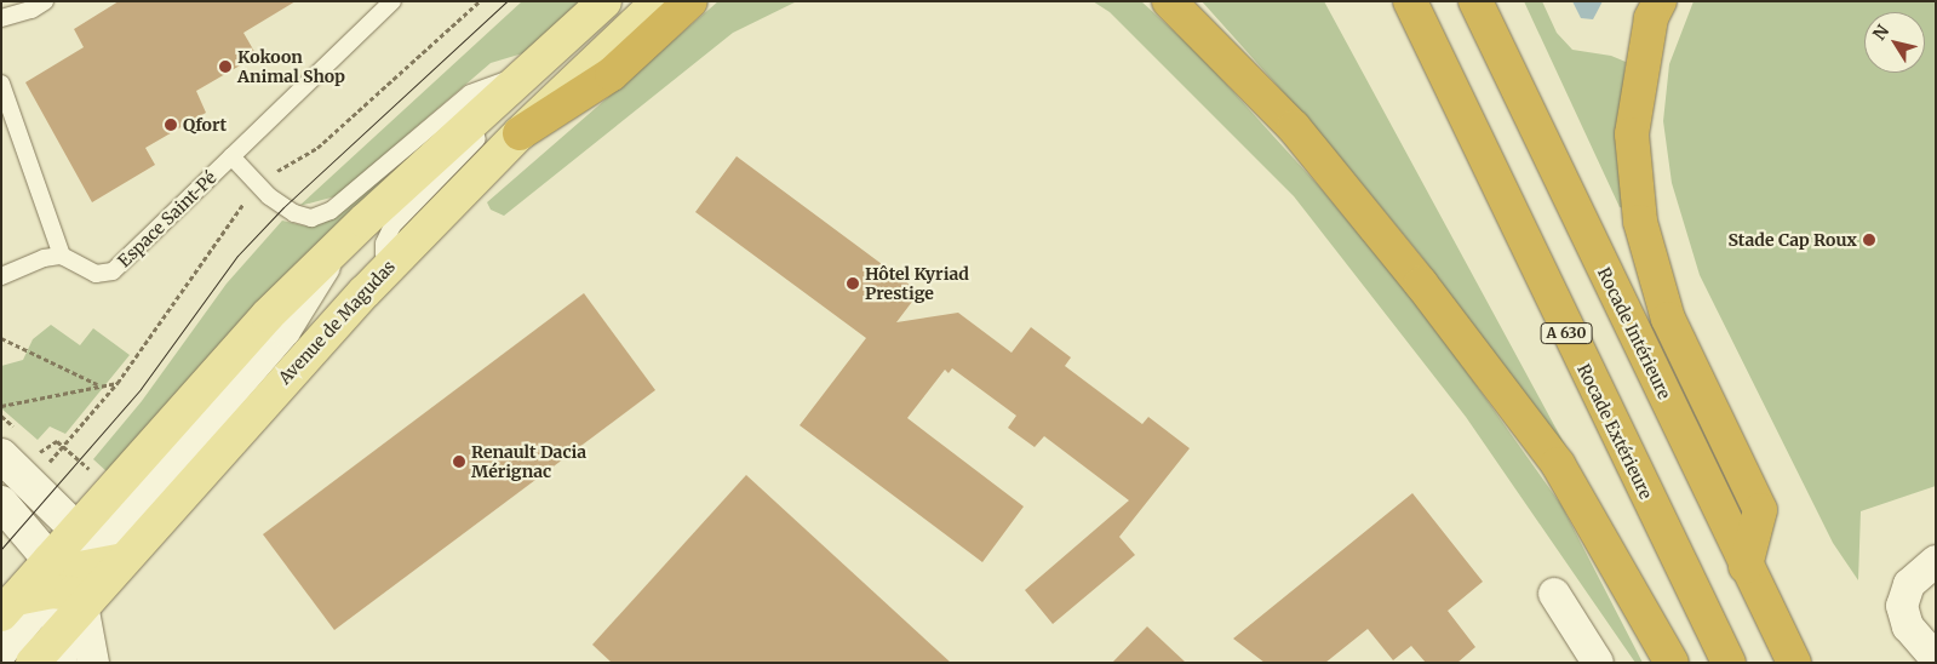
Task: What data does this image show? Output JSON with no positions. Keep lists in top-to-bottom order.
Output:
{
  "streets": {
    "highway": ["A 630", "Rocade Intérieure", "Rocade Extérieure"],
    "main road": ["Avenue de Magudas"],
    "lane": ["Espace Saint-Pé"]
  },
  "places": [
    "Kokoon Animal Shop",
    "Qfort",
    "Stade Cap Roux",
    "Hôtel Kyriad Prestige",
    "Renault Dacia Mérignac"
  ],
  "north": "top left"
}
